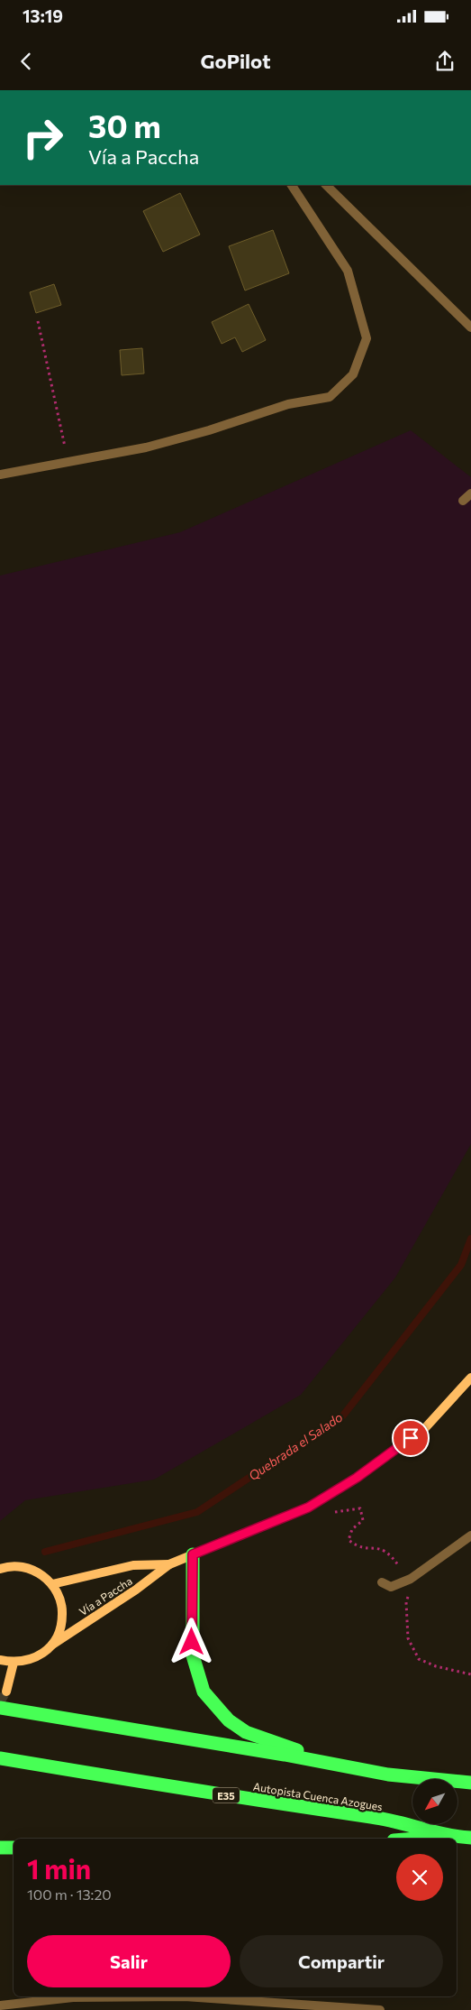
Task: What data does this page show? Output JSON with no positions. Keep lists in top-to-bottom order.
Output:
{
  "streets": {
    "highway": ["E35", "Autopista Cuenca Azogues"],
    "main road": ["Vía a Paccha"]
  },
  "water": ["Quebrada el Salado"],
  "north": "bottom left",
  "page": {
    "status": "13:19",
    "header": "GoPilot",
    "turn": ["30 m", "Vía a Paccha"],
    "heading": ["1 min", "100 m · 13:20"],
    "buttons": ["Salir", "Compartir"]
  }
}
